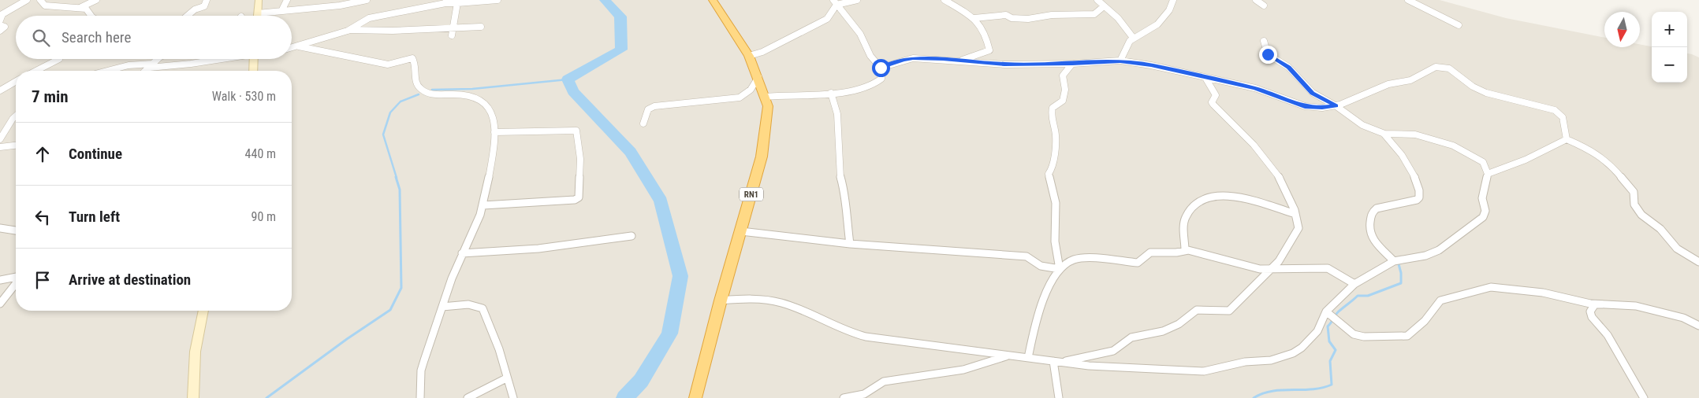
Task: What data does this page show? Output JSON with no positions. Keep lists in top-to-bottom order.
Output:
{
  "streets": {
    "highway": ["RN1"]
  },
  "north": "bottom",
  "page": {
    "map_buttons": ["+", "−"],
    "search": "Search here",
    "heading": ["7 min", "Walk · 530 m"],
    "list": [
      ["Continue", "440 m"],
      ["Turn left", "90 m"],
      "Arrive at destination"
    ]
  }
}
